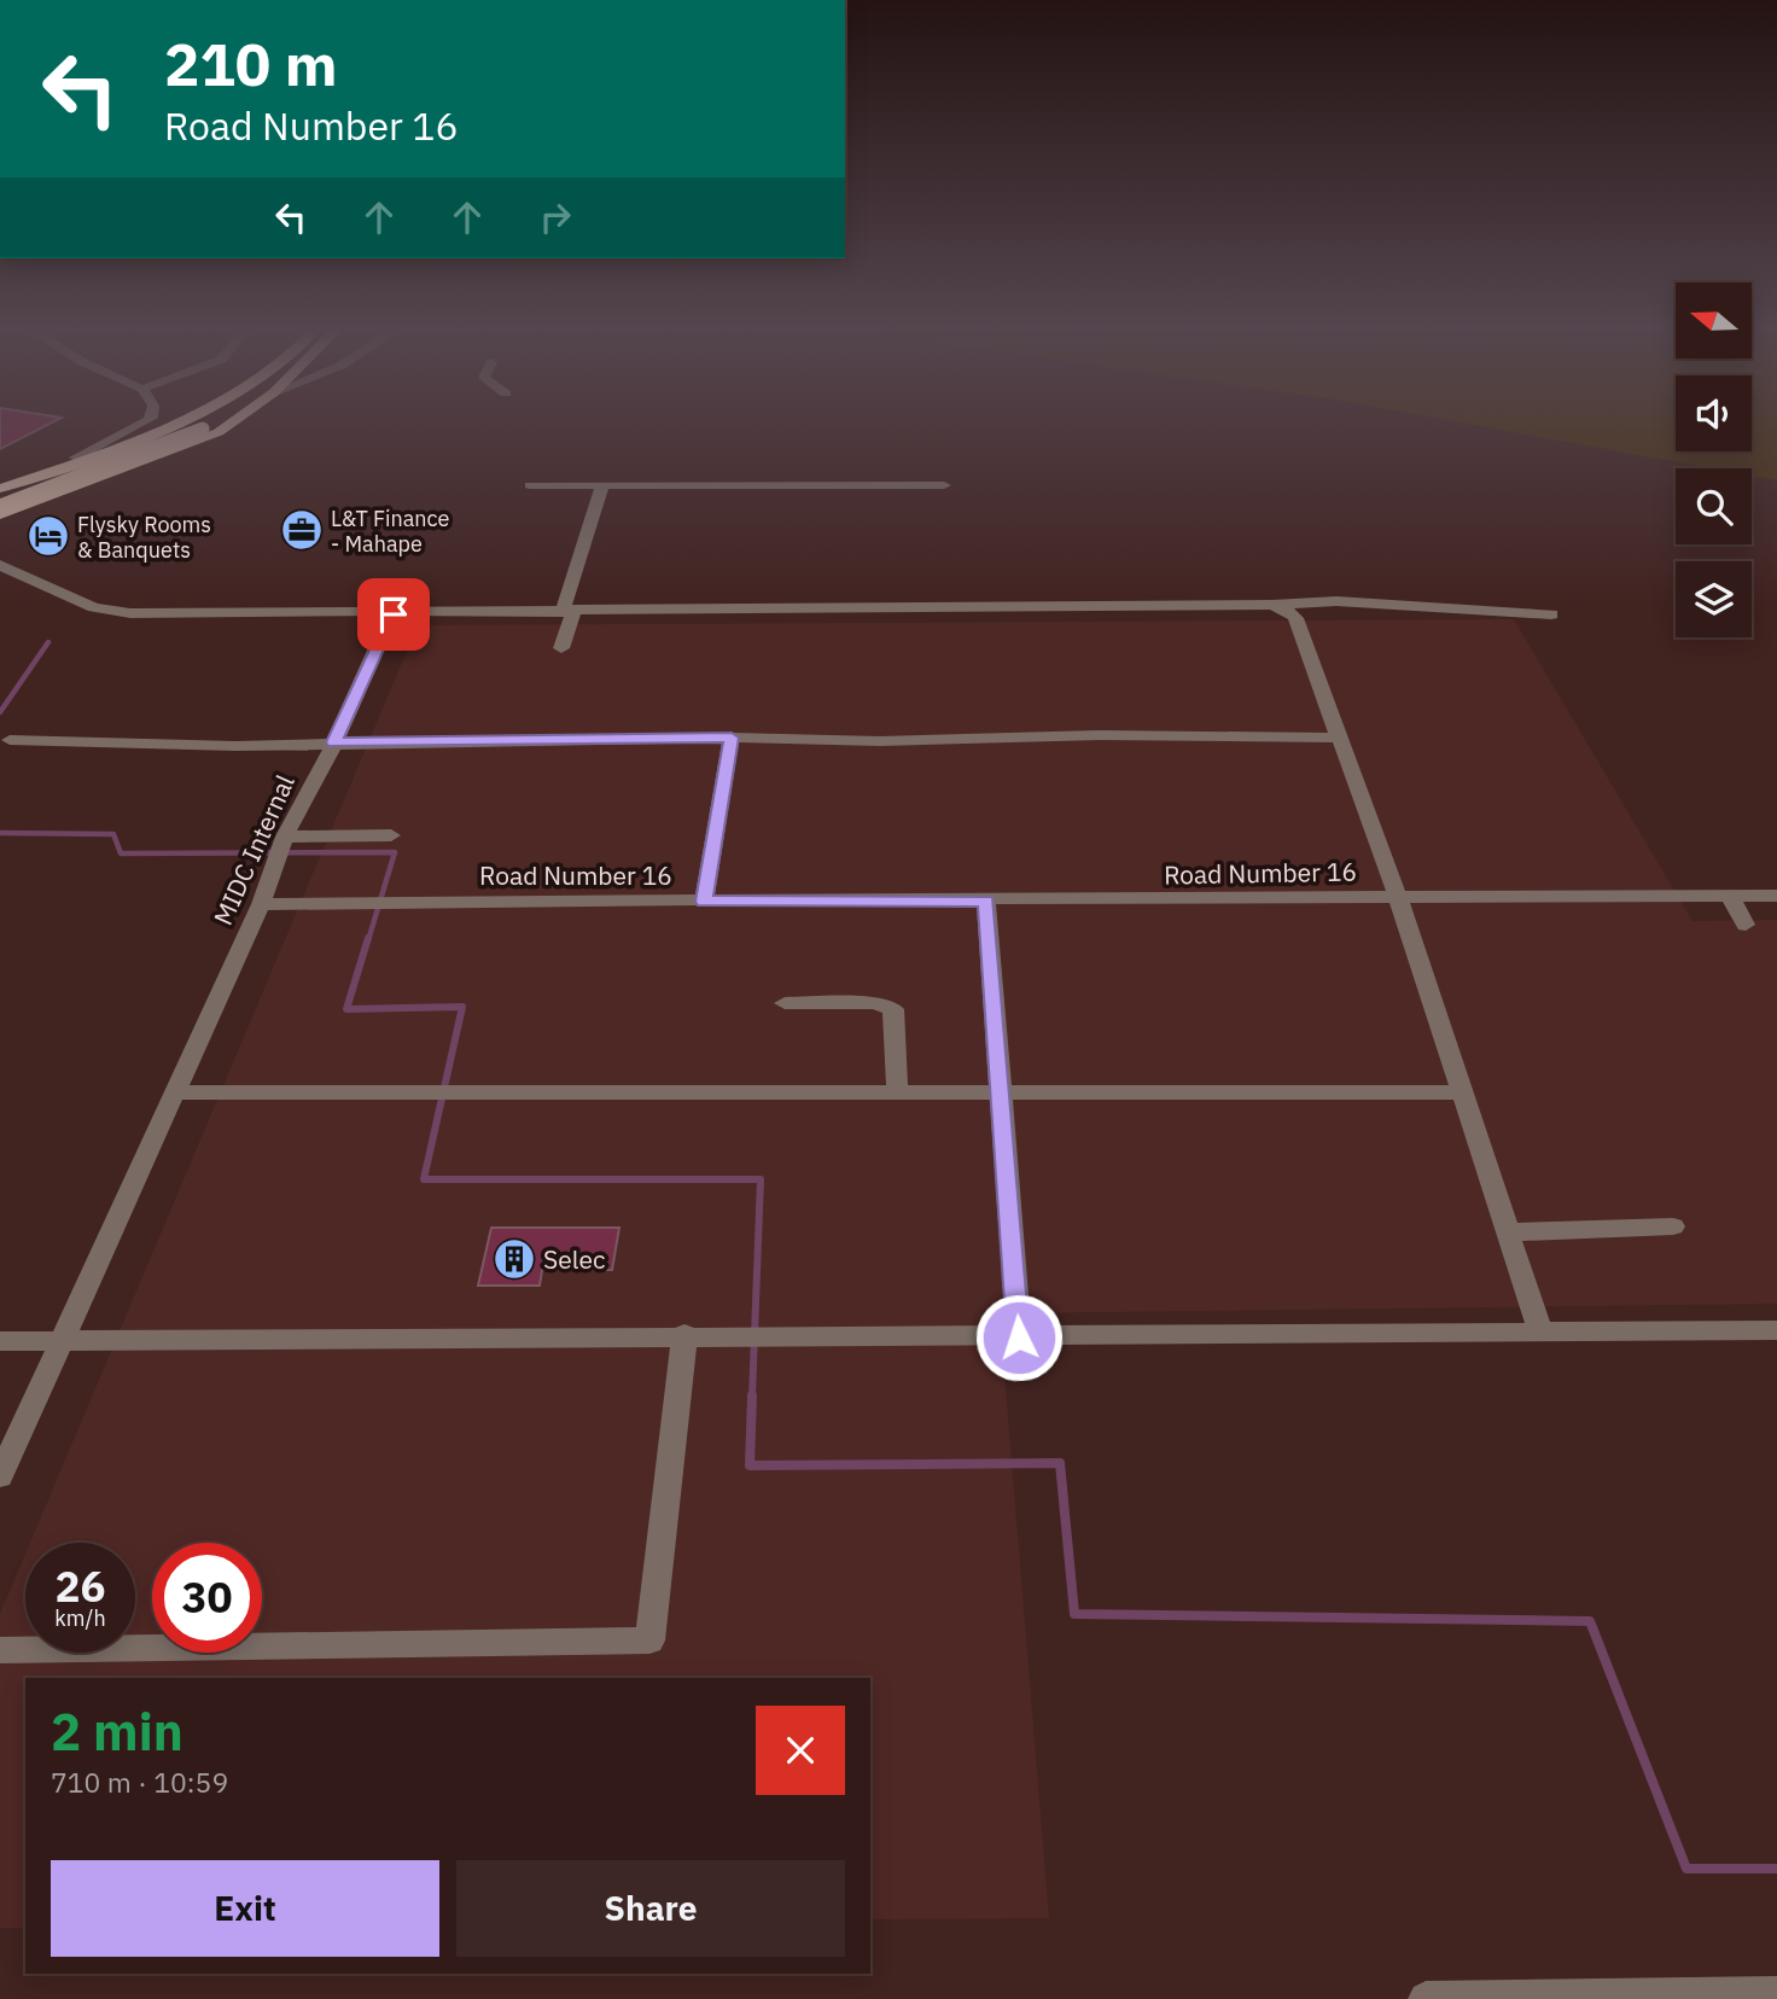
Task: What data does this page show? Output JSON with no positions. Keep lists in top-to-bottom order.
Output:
{
  "streets": {
    "street": ["MIDC Internal", "Road Number 16"]
  },
  "crossings": [
    ["MIDC Internal", "Road Number 16"]
  ],
  "places": {
    "office": ["L&T Finance - Mahape"],
    "hotel": ["Flysky Rooms & Banquets"],
    "building": ["Selec"]
  },
  "north": "left",
  "page": {
    "turn": ["210 m", "Road Number 16"],
    "speed": "26 km/h",
    "limit": "30",
    "heading": ["2 min", "710 m · 10:59"],
    "buttons": ["Exit", "Share"]
  }
}
